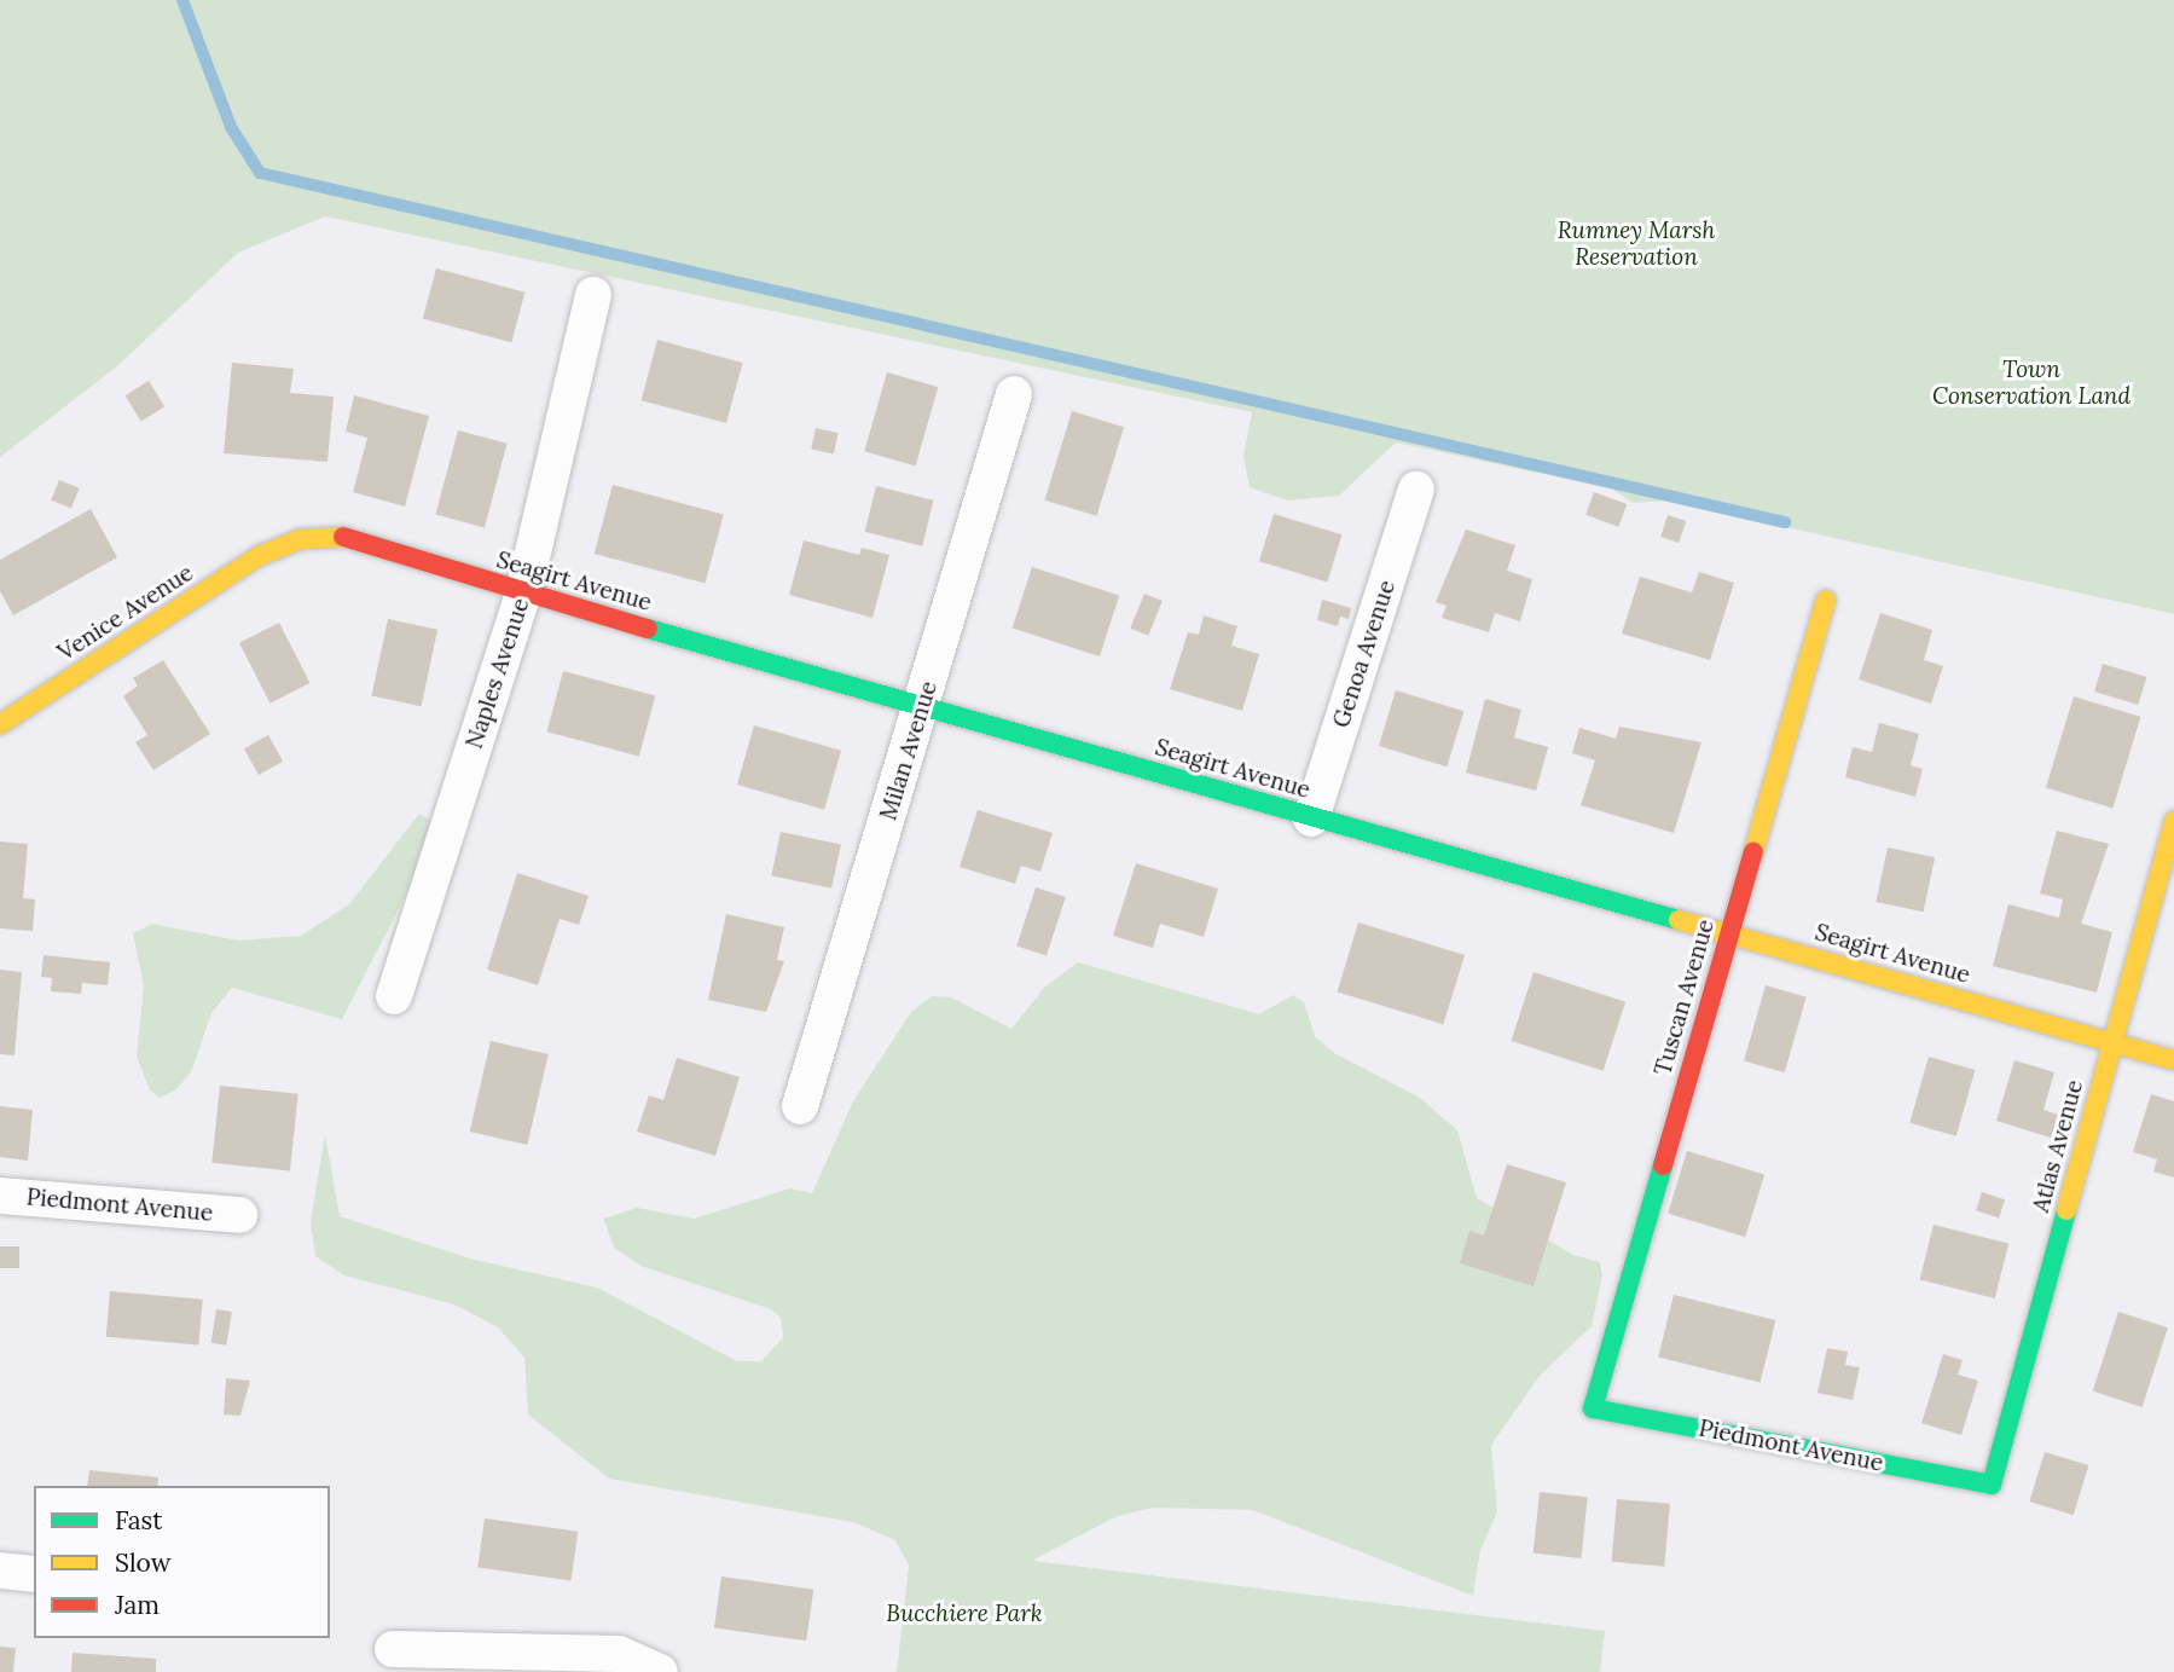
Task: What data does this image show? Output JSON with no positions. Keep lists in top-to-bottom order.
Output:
{
  "streets": {
    "street": [
      "Seagirt Avenue",
      "Venice Avenue",
      "Genoa Avenue",
      "Naples Avenue",
      "Milan Avenue",
      "Tuscan Avenue",
      "Atlas Avenue",
      "Piedmont Avenue"
    ]
  },
  "crossings": [
    ["Seagirt Avenue", "Venice Avenue"],
    ["Seagirt Avenue", "Genoa Avenue"],
    ["Seagirt Avenue", "Naples Avenue"],
    ["Seagirt Avenue", "Milan Avenue"],
    ["Seagirt Avenue", "Tuscan Avenue"],
    ["Seagirt Avenue", "Atlas Avenue"],
    ["Tuscan Avenue", "Piedmont Avenue"],
    ["Atlas Avenue", "Piedmont Avenue"]
  ],
  "parks": ["Rumney Marsh Reservation", "Town Conservation Land", "Bucchiere Park"],
  "legend": ["Fast", "Slow", "Jam"]
}
